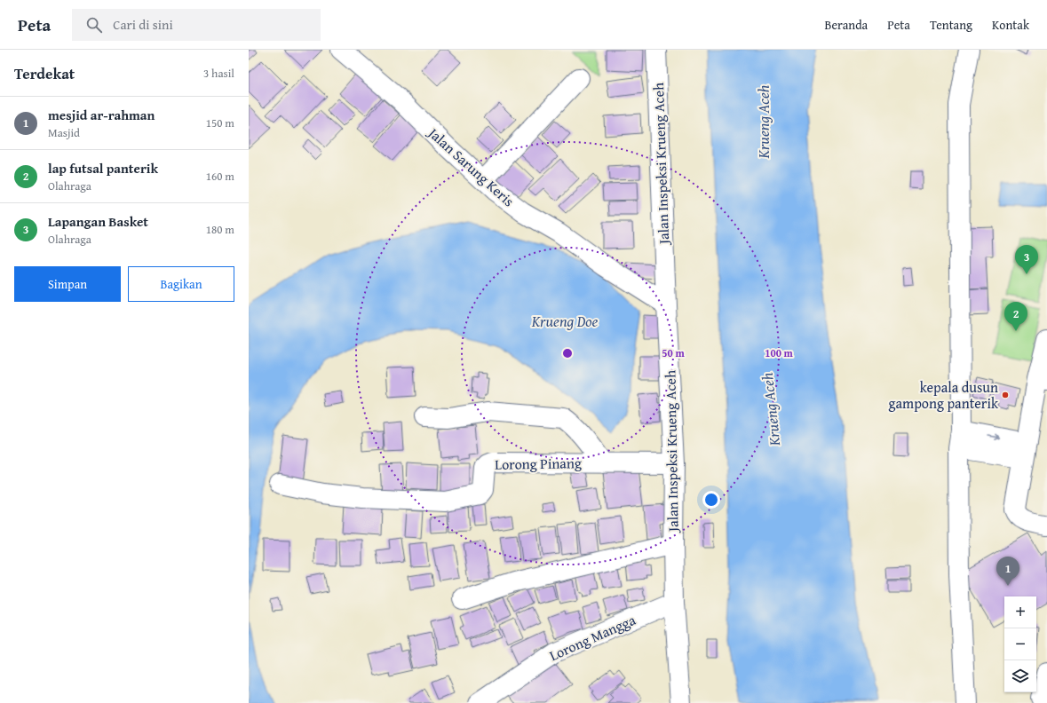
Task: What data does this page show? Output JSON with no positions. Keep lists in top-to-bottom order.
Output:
{
  "streets": {
    "street": [
      "Jalan Inspeksi Krueng Aceh",
      "Jalan Sarung Keris",
      "Lorong Pinang",
      "Lorong Mangga"
    ]
  },
  "crossings": [
    ["Jalan Inspeksi Krueng Aceh", "Jalan Sarung Keris"],
    ["Jalan Inspeksi Krueng Aceh", "Lorong Pinang"],
    ["Jalan Inspeksi Krueng Aceh", "Lorong Mangga"]
  ],
  "water": ["Krueng Aceh", "Krueng Doe"],
  "places": ["kepala dusun gampong panterik"],
  "page": {
    "header": "Peta",
    "search": "Cari di sini",
    "nav": [
      "Beranda",
      "Peta",
      "Tentang",
      "Kontak"
    ],
    "heading": ["Terdekat", "3 hasil"],
    "list": [
      {
        "mark": "1",
        "name": "mesjid ar-rahman",
        "note": "Masjid",
        "value": "150 m"
      },
      {
        "mark": "2",
        "name": "lap futsal panterik",
        "note": "Olahraga",
        "value": "160 m"
      },
      {
        "mark": "3",
        "name": "Lapangan Basket",
        "note": "Olahraga",
        "value": "180 m"
      }
    ],
    "pins": ["3", "2", "1"],
    "buttons": ["Simpan", "Bagikan"],
    "map_buttons": ["+", "−"]
  },
  "rings": ["50 m", "100 m"]
}
